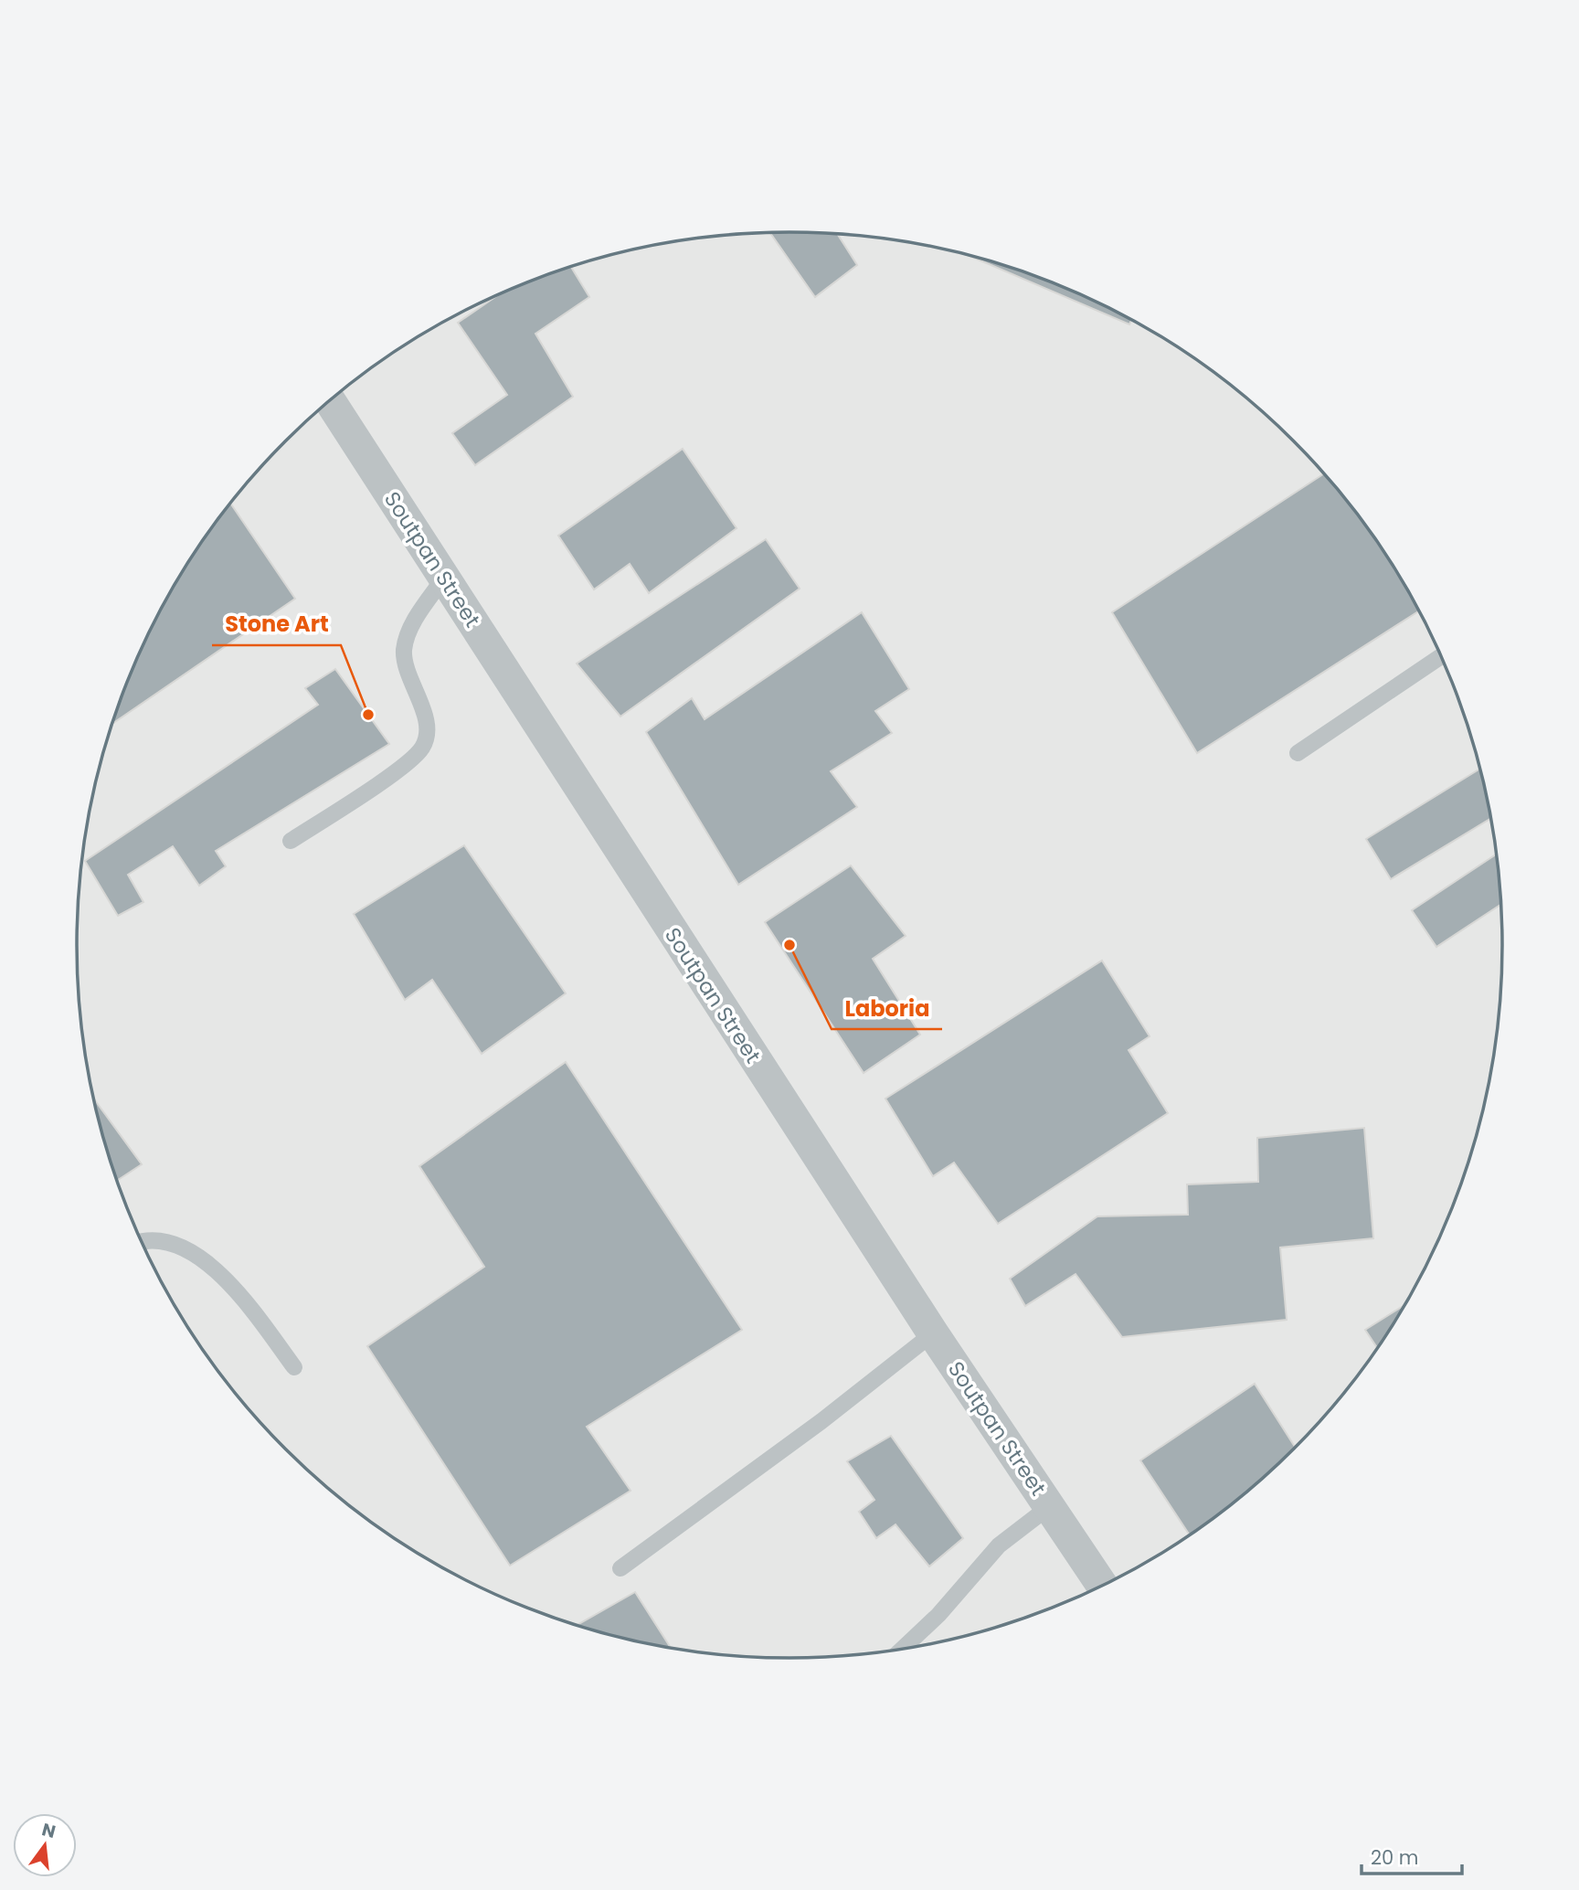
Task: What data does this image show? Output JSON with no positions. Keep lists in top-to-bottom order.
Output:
{
  "streets": {
    "street": ["Soutpan Street"]
  },
  "places": ["Stone Art", "Laboria"],
  "scale_bar": "20 m",
  "north": "top"
}
